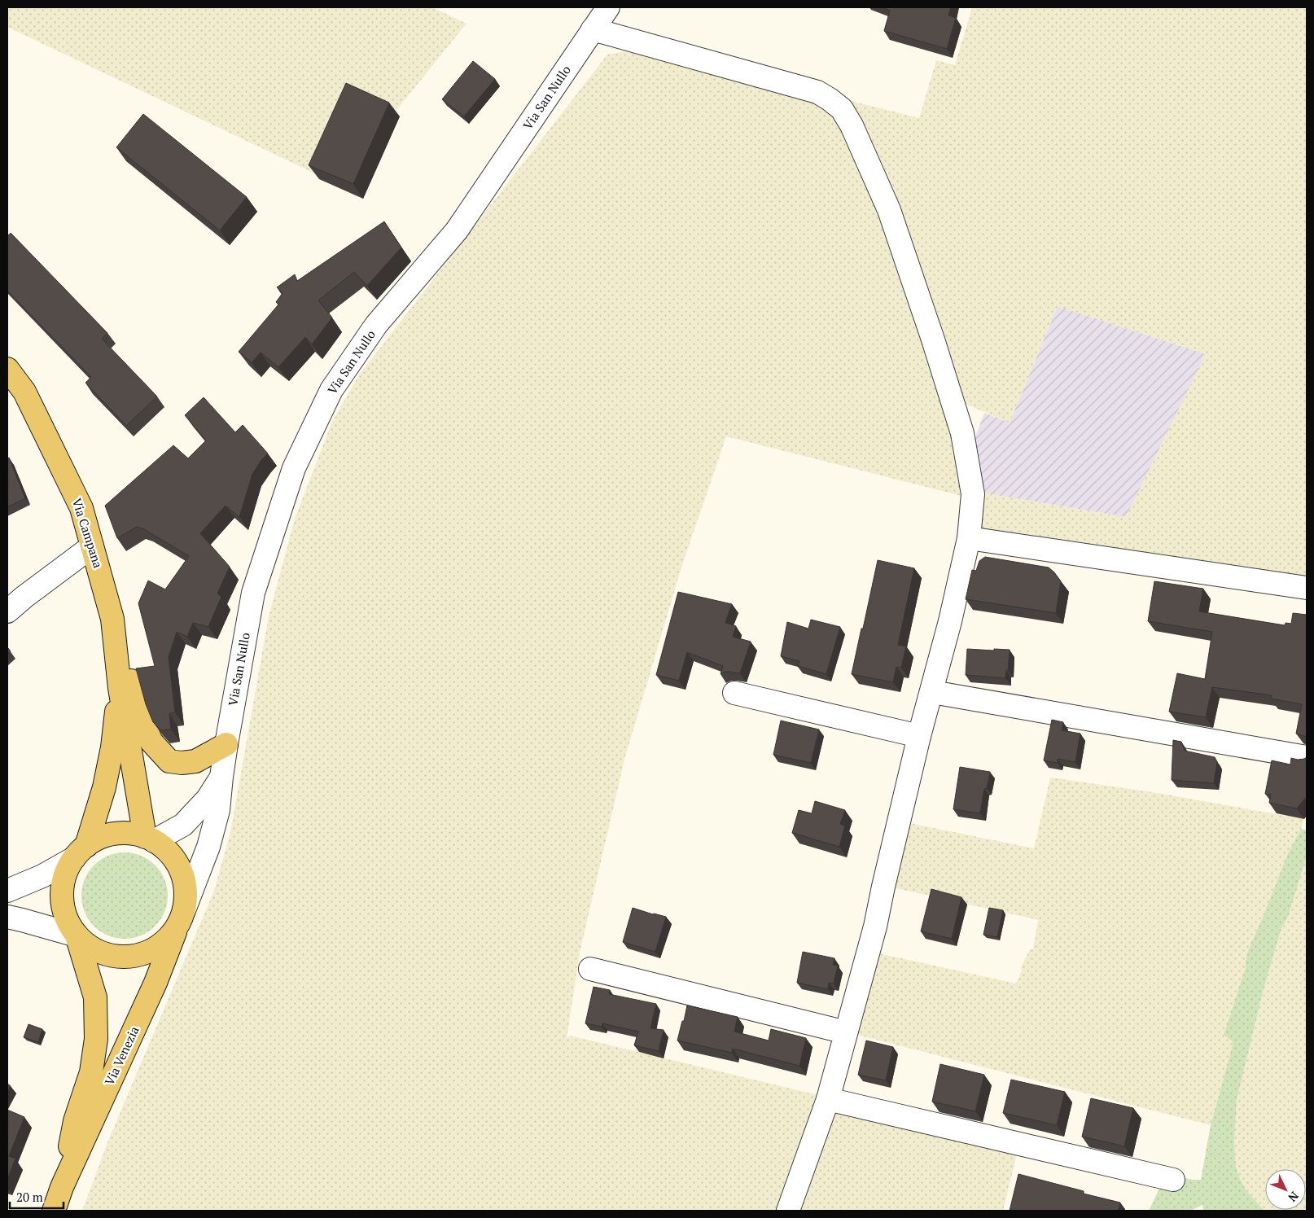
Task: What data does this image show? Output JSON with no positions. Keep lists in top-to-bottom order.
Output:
{
  "streets": {
    "main road": ["Via Campana", "Via Venezia"],
    "street": ["Via San Nullo"]
  },
  "crossings": [
    ["Via San Nullo", "Via Campana"],
    ["Via San Nullo", "Via Venezia"],
    ["Via Campana", "Via Venezia"]
  ],
  "scale_bar": "20 m",
  "north": "bottom right"
}
